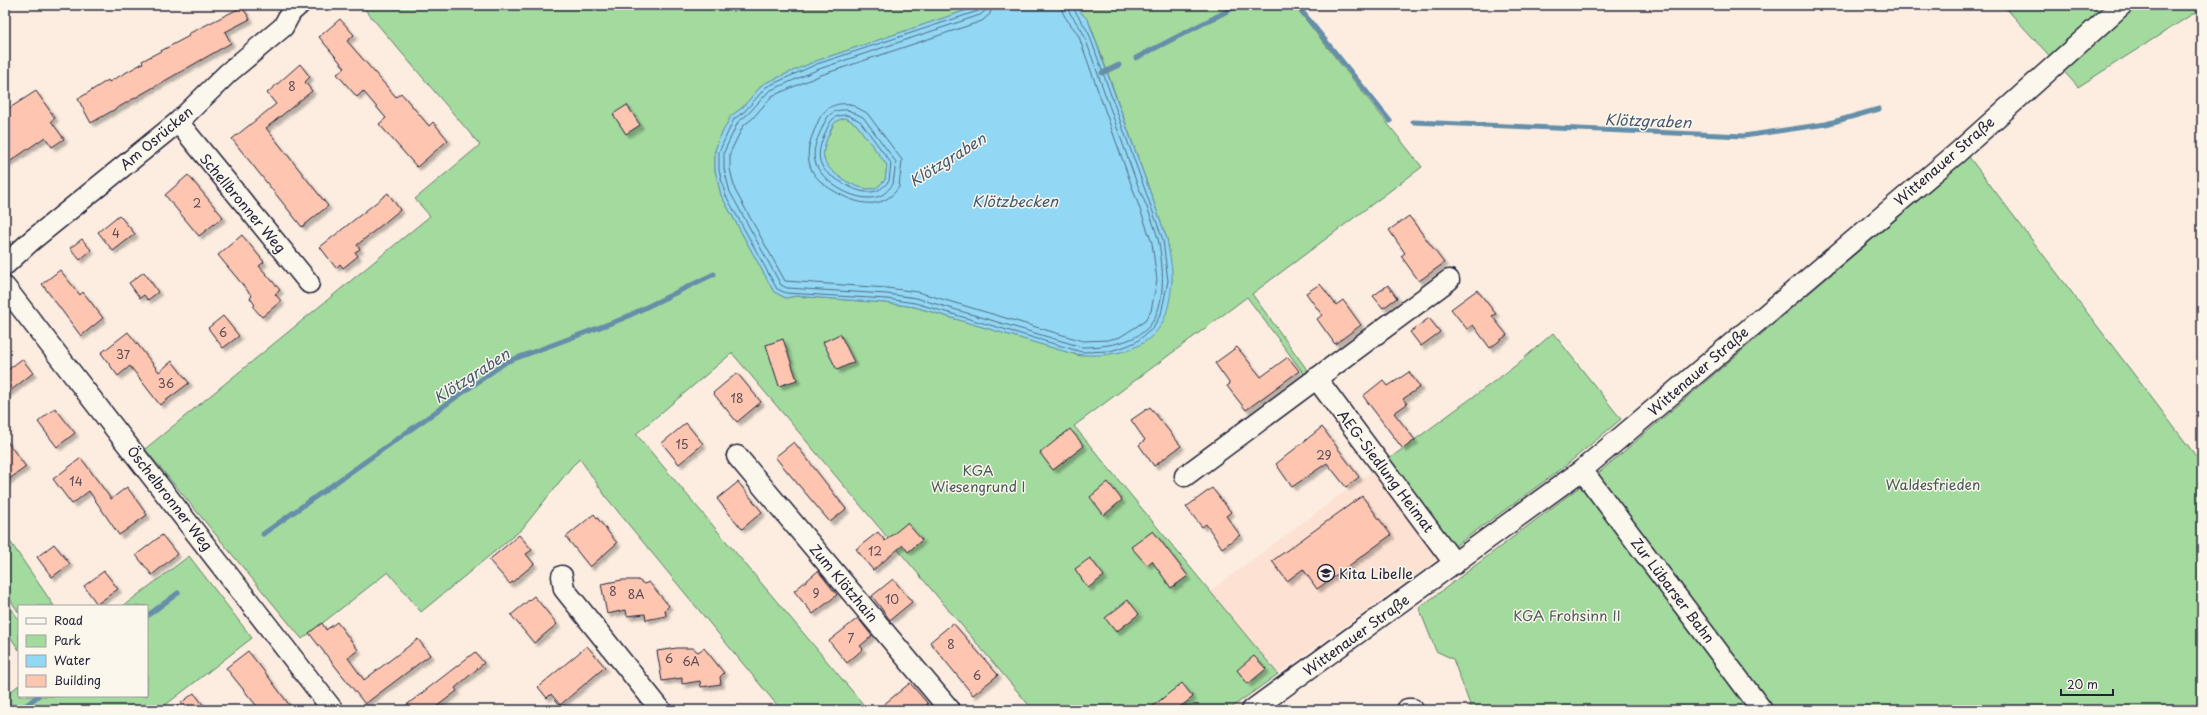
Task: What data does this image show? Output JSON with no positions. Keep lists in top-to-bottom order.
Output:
{
  "streets": {
    "street": [
      "Am Osrücken",
      "Wittenauer Straße",
      "Schellbronner Weg",
      "AEG-Siedlung Heimat",
      "Öschelbronner Weg",
      "Zum Klötzhain",
      "Zur Lübarser Bahn"
    ]
  },
  "crossings": [
    ["Am Osrücken", "Schellbronner Weg"],
    ["Wittenauer Straße", "AEG-Siedlung Heimat"],
    ["Wittenauer Straße", "Zur Lübarser Bahn"]
  ],
  "water": ["Klötzgraben", "Klötzbecken"],
  "parks": ["KGA Wiesengrund I", "Waldesfrieden", "KGA Frohsinn II"],
  "places": {
    "school or university": ["Kita Libelle"]
  },
  "house_numbers": [
    "8",
    "2",
    "4",
    "6",
    "37",
    "36",
    "18",
    "15",
    "29",
    "14",
    "12",
    "8",
    "9",
    "8A",
    "10",
    "7",
    "8",
    "6",
    "6A",
    "6"
  ],
  "legend": [
    "Road",
    "Park",
    "Water",
    "Building"
  ],
  "scale_bar": "20 m"
}
